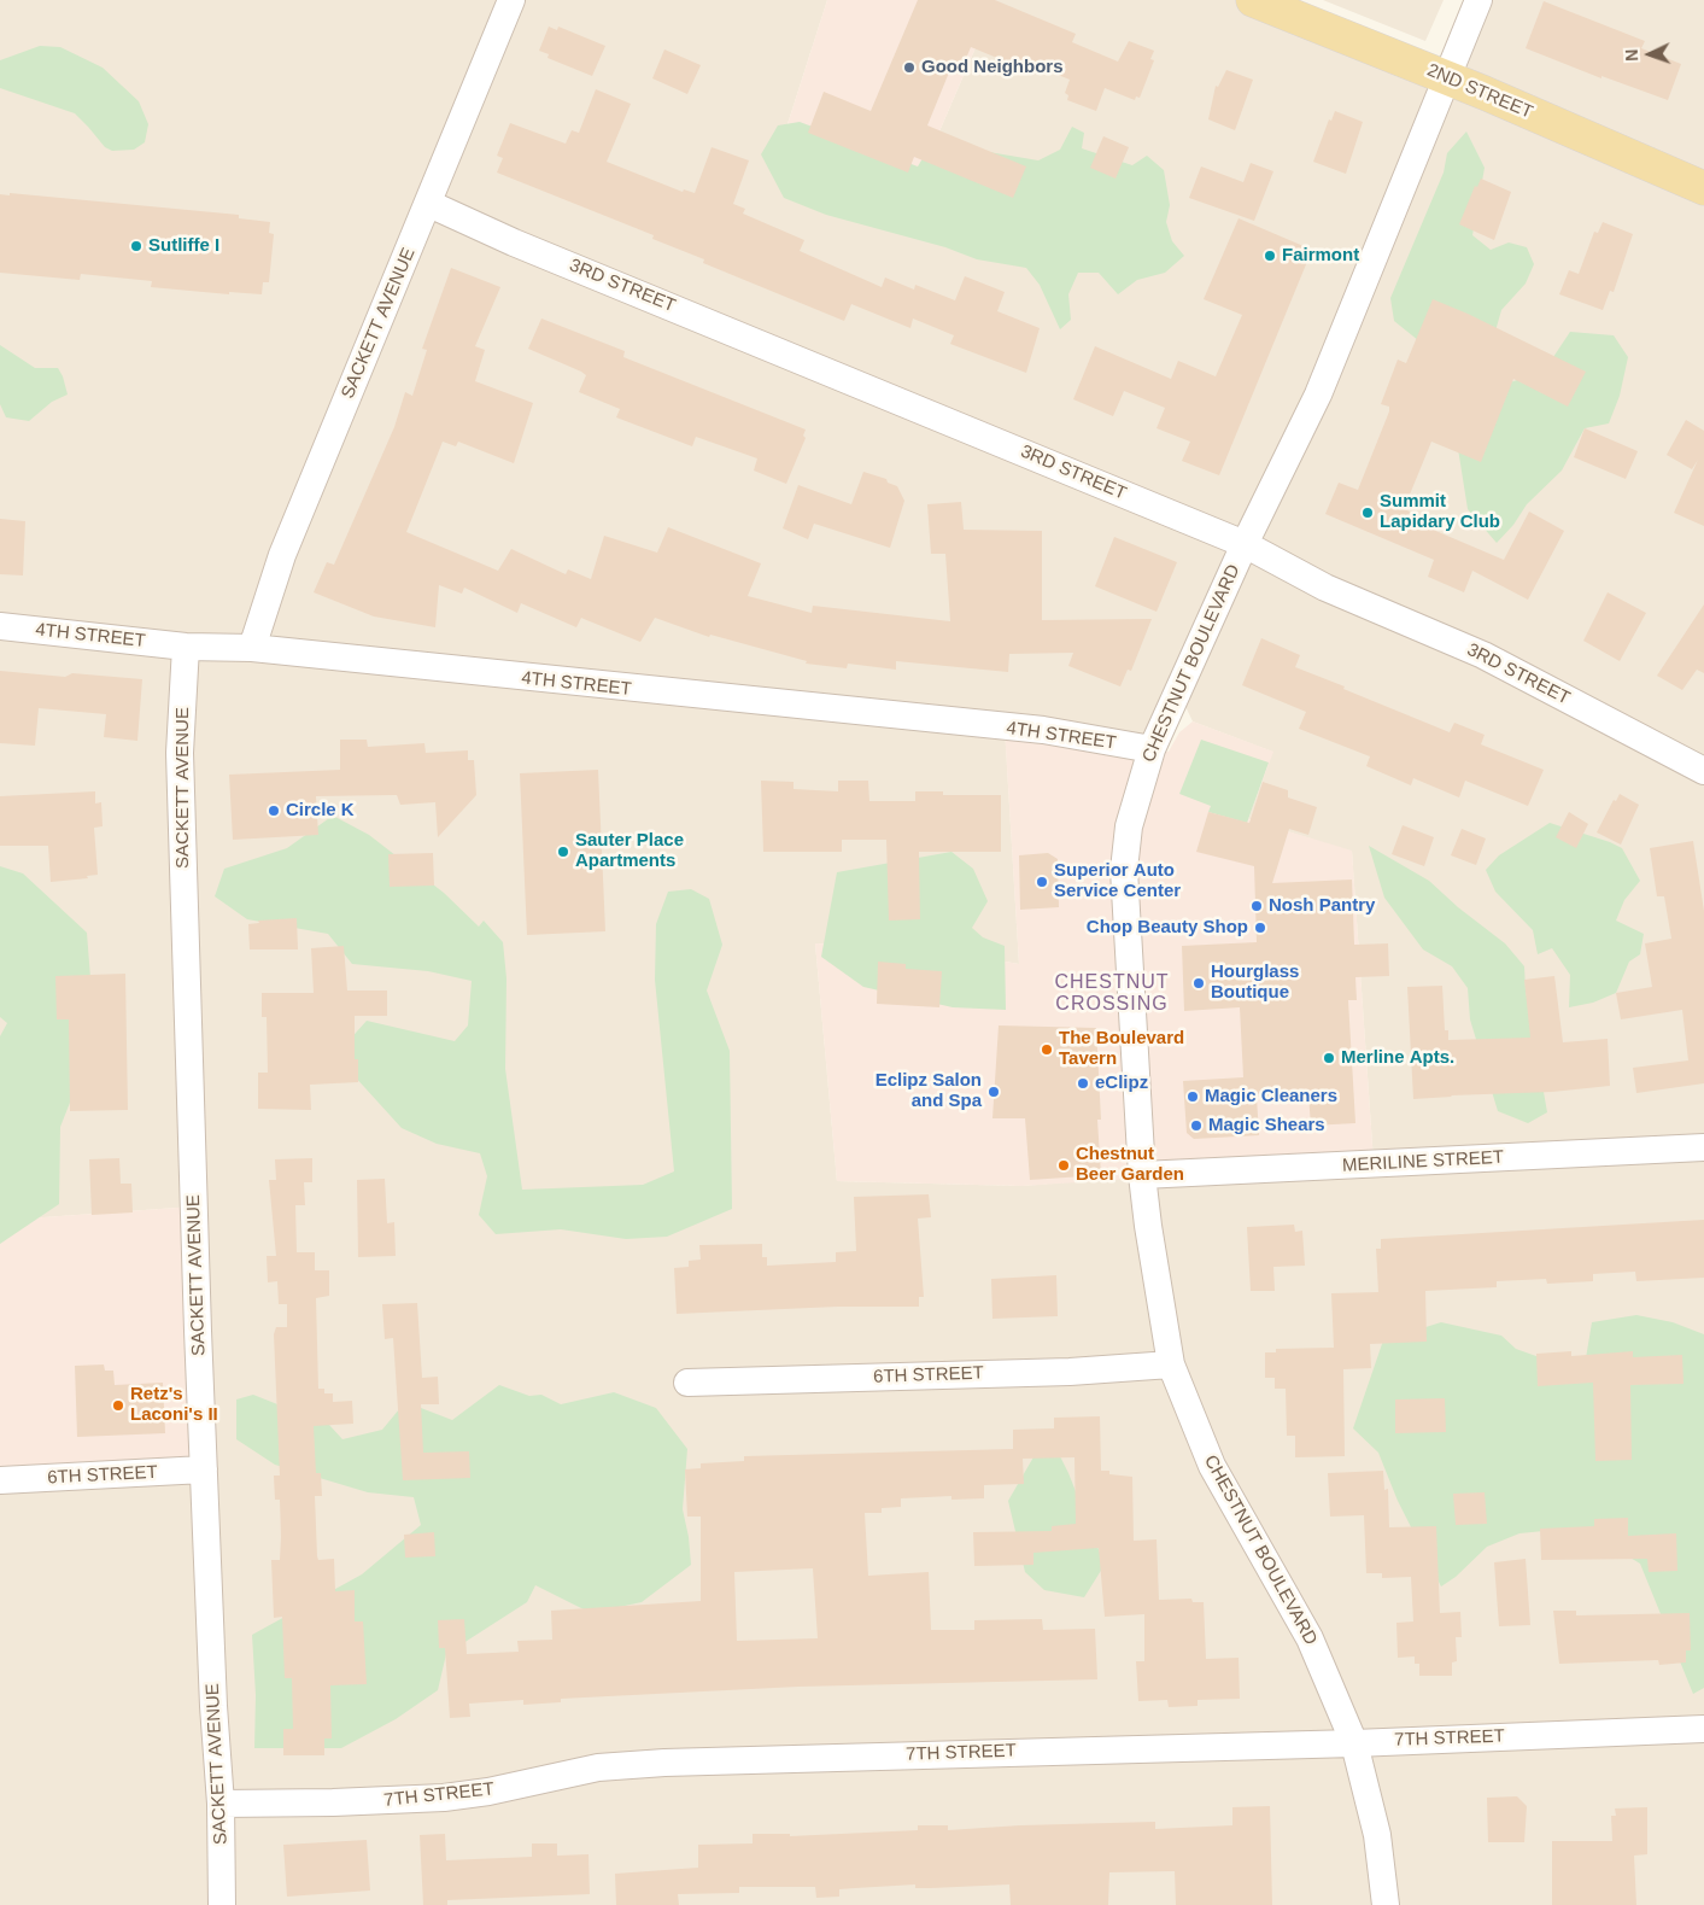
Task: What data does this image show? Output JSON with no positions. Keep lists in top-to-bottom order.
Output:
{
  "streets": {
    "main road": ["2ND STREET"],
    "street": [
      "3RD STREET",
      "SACKETT AVENUE",
      "4TH STREET",
      "CHESTNUT BOULEVARD",
      "MERILINE STREET",
      "6TH STREET",
      "7TH STREET"
    ]
  },
  "crossings": [
    ["2ND STREET", "CHESTNUT BOULEVARD"],
    ["3RD STREET", "SACKETT AVENUE"],
    ["3RD STREET", "CHESTNUT BOULEVARD"],
    ["SACKETT AVENUE", "4TH STREET"],
    ["SACKETT AVENUE", "6TH STREET"],
    ["SACKETT AVENUE", "7TH STREET"],
    ["4TH STREET", "CHESTNUT BOULEVARD"],
    ["CHESTNUT BOULEVARD", "MERILINE STREET"],
    ["CHESTNUT BOULEVARD", "6TH STREET"],
    ["CHESTNUT BOULEVARD", "7TH STREET"]
  ],
  "districts": ["CHESTNUT CROSSING"],
  "places": [
    "Good Neighbors",
    "Sutliffe I",
    "Fairmont",
    "Summit Lapidary Club",
    "Circle K",
    "Sauter Place Apartments",
    "Superior Auto Service Center",
    "Nosh Pantry",
    "Chop Beauty Shop",
    "Hourglass Boutique",
    "The Boulevard Tavern",
    "Merline Apts.",
    "eClipz",
    "Eclipz Salon and Spa",
    "Magic Cleaners",
    "Magic Shears",
    "Chestnut Beer Garden",
    "Retz's Laconi's II"
  ],
  "north": "left"
}
